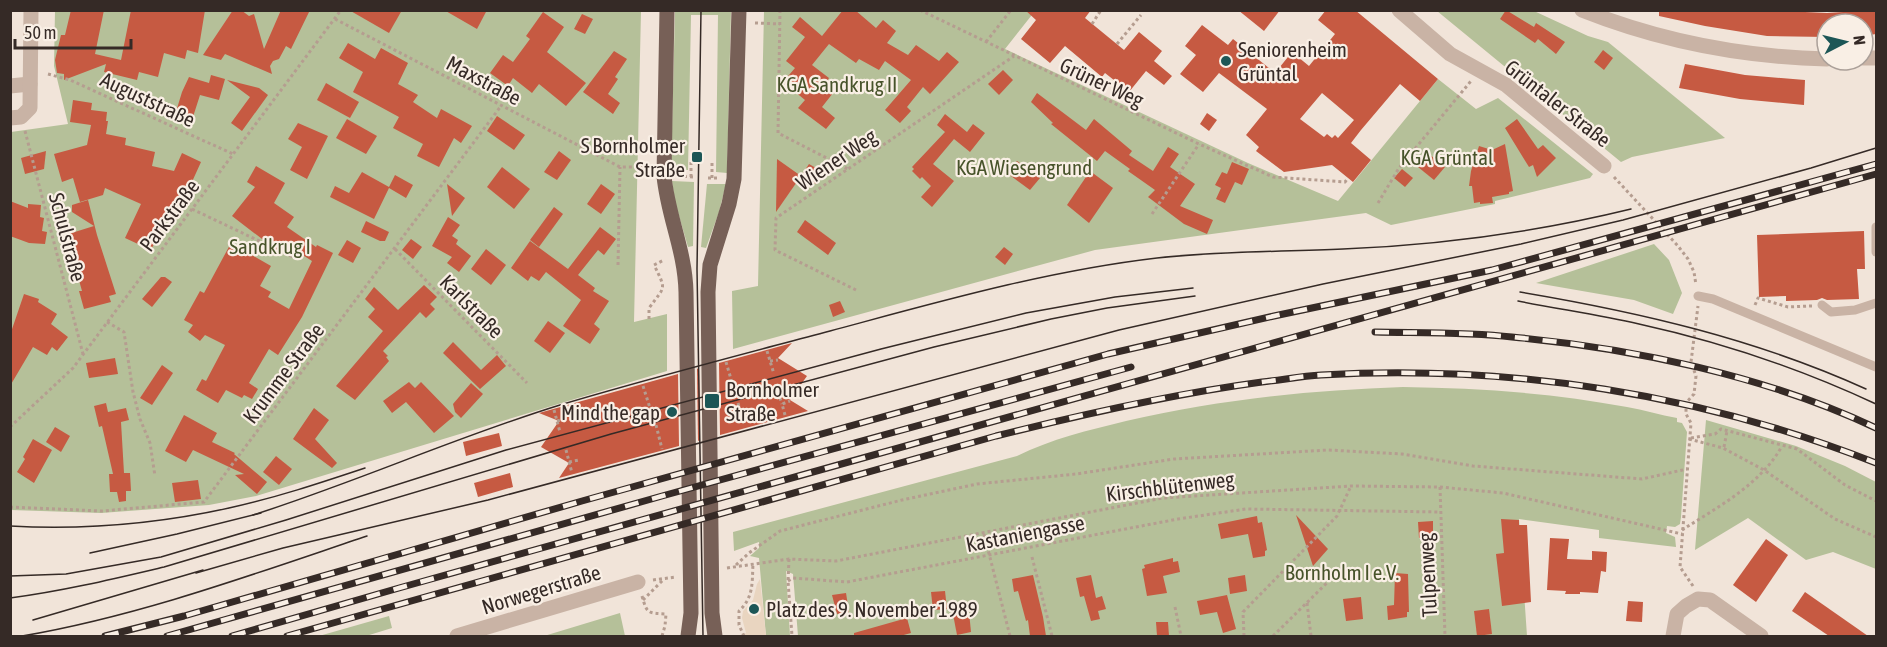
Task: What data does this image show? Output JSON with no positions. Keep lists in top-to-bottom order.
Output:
{
  "streets": {
    "street": ["Grüntaler Straße", "Norwegerstraße"],
    "path": [
      "Maxstraße",
      "Grüner Weg",
      "Auguststraße",
      "Wiener Weg",
      "Parkstraße",
      "Schulstraße",
      "Karlstraße",
      "Krumme Straße",
      "Kirschblütenweg",
      "Kastaniengasse",
      "Tulpenweg"
    ]
  },
  "crossings": [
    ["Maxstraße", "Parkstraße"],
    ["Maxstraße", "Krumme Straße"],
    ["Grüner Weg", "Wiener Weg"],
    ["Auguststraße", "Parkstraße"],
    ["Parkstraße", "Schulstraße"],
    ["Karlstraße", "Krumme Straße"],
    ["Kirschblütenweg", "Tulpenweg"],
    ["Kastaniengasse", "Tulpenweg"]
  ],
  "parks": [
    "KGA Sandkrug II",
    "KGA Grüntal",
    "KGA Wiesengrund",
    "Sandkrug I",
    "Bornholm I e.V."
  ],
  "places": {
    "other": ["Seniorenheim Grüntal", "Mind the gap", "Platz des 9. November 1989"],
    "transit": ["S Bornholmer Straße", "Bornholmer Straße"]
  },
  "scale_bar": "50 m",
  "north": "right"
}
